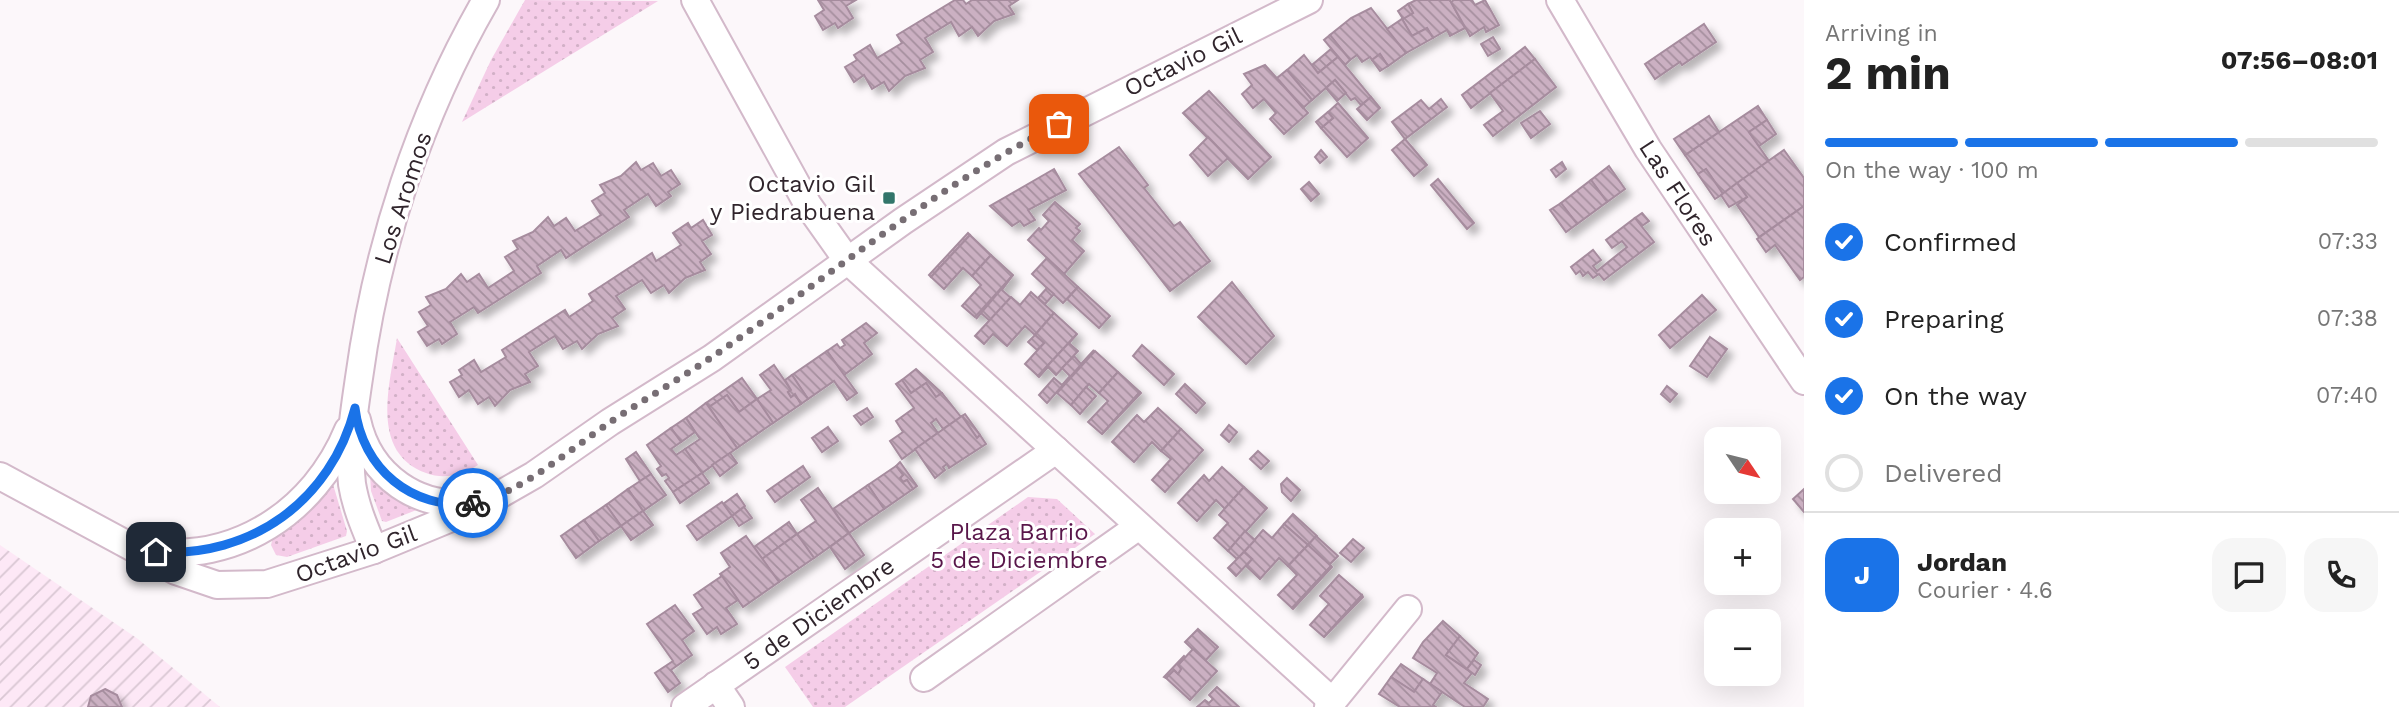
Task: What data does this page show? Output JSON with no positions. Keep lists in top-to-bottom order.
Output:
{
  "streets": {
    "street": [
      "Octavio Gil",
      "Las Flores",
      "Los Aromos",
      "5 de Diciembre"
    ]
  },
  "crossings": [
    ["Octavio Gil", "Los Aromos"]
  ],
  "parks": ["Plaza Barrio 5 de Diciembre"],
  "places": {
    "transit": ["Octavio Gil y Piedrabuena"]
  },
  "north": "bottom right",
  "page": {
    "heading": ["2 min", "Arriving in", "07:56–08:01"],
    "panel": ["Jordan", "Courier · 4.6"],
    "bar": "On the way · 100 m",
    "list": [
      ["Confirmed", "07:33"],
      ["Preparing", "07:38"],
      ["On the way", "07:40"],
      "Delivered"
    ],
    "map_buttons": ["+", "−"],
    "round": "J"
  }
}
